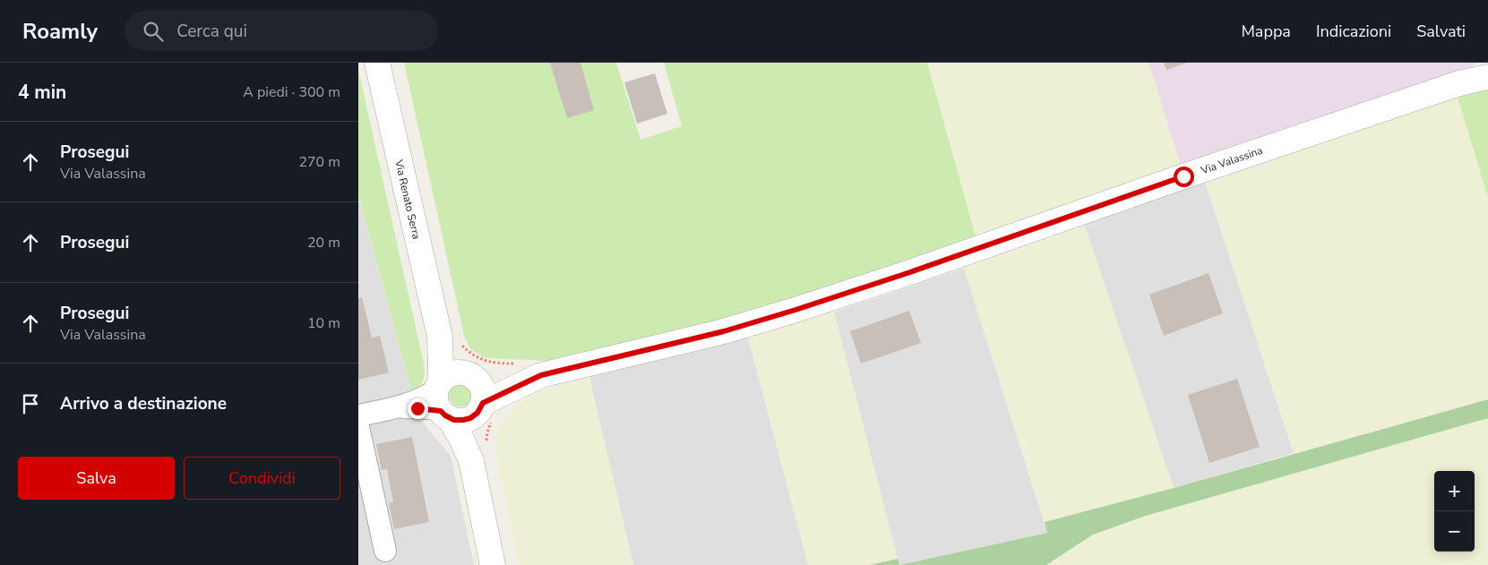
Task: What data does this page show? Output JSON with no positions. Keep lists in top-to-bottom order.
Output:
{
  "streets": {
    "street": ["Via Valassina", "Via Renato Serra"]
  },
  "crossings": [
    ["Via Valassina", "Via Renato Serra"]
  ],
  "page": {
    "header": "Roamly",
    "search": "Cerca qui",
    "nav": ["Mappa", "Indicazioni", "Salvati"],
    "heading": ["4 min", "A piedi · 300 m"],
    "list": [
      ["Prosegui", "Via Valassina", "270 m"],
      ["Prosegui", "20 m"],
      ["Prosegui", "Via Valassina", "10 m"],
      "Arrivo a destinazione"
    ],
    "buttons": ["Salva", "Condividi"],
    "map_buttons": ["+", "−"]
  }
}
